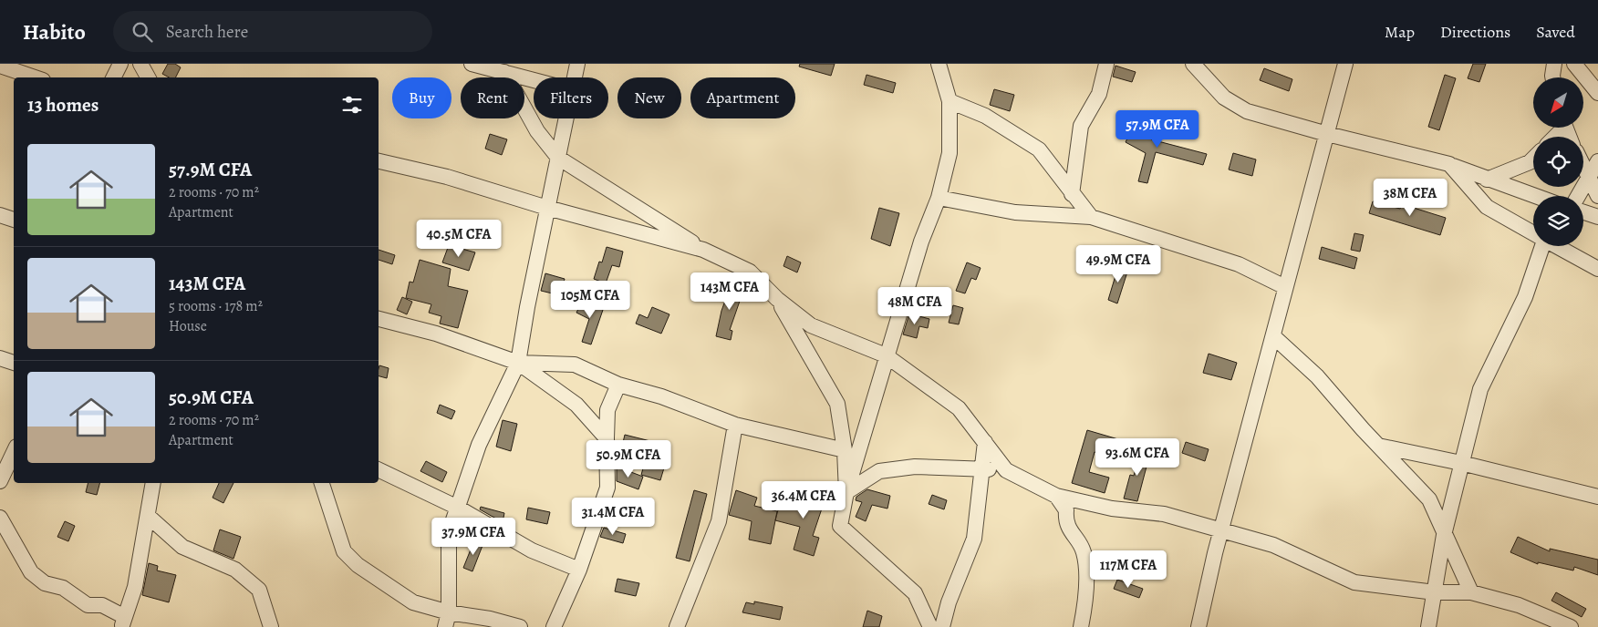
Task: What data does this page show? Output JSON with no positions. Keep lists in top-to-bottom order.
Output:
{
  "north": "bottom left",
  "page": {
    "header": "Habito",
    "search": "Search here",
    "nav": ["Map", "Directions", "Saved"],
    "chip": [
      "Buy",
      "Rent",
      "Filters",
      "New",
      "Apartment"
    ],
    "heading": "13 homes",
    "price": [
      "57.9M CFA",
      "38M CFA",
      "40.5M CFA",
      "49.9M CFA",
      "143M CFA",
      "105M CFA",
      "48M CFA",
      "93.6M CFA",
      "50.9M CFA",
      "36.4M CFA",
      "31.4M CFA",
      "37.9M CFA",
      "117M CFA"
    ],
    "list": [
      {
        "name": "57.9M CFA",
        "note": "2 rooms · 70 m² · Apartment"
      },
      {
        "name": "143M CFA",
        "note": "5 rooms · 178 m² · House"
      },
      {
        "name": "50.9M CFA",
        "note": "2 rooms · 70 m² · Apartment"
      }
    ]
  }
}
